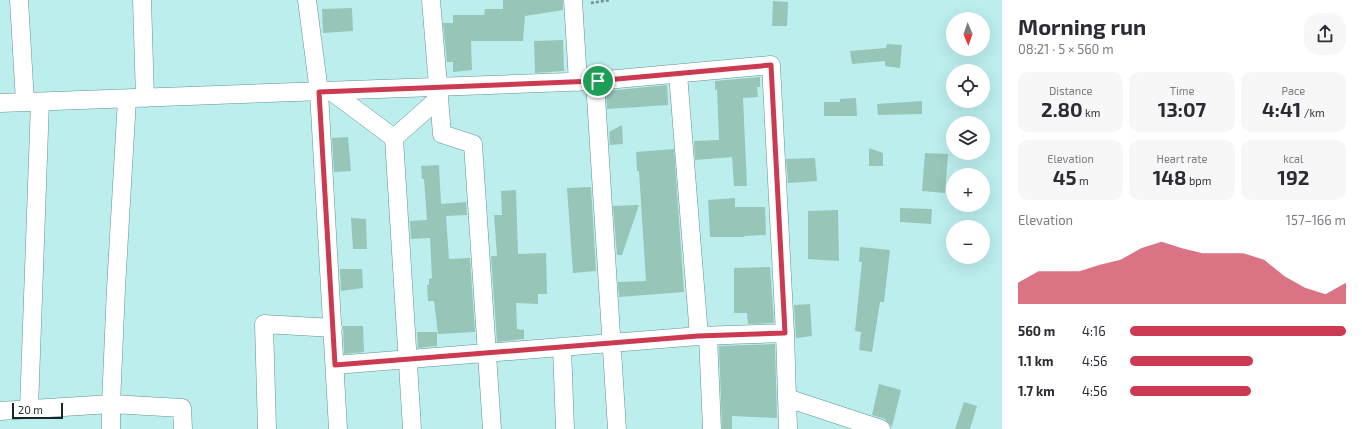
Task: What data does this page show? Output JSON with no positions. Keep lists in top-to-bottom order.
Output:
{
  "scale_bar": "20 m",
  "north": "bottom",
  "page": {
    "heading": ["Morning run", "08:21 · 5 × 560 m"],
    "map_buttons": ["+", "−"],
    "stats": [
      ["Distance", "2.80 km"],
      ["Time", "13:07"],
      ["Pace", "4:41 /km"],
      ["Elevation", "45 m"],
      ["Heart rate", "148 bpm"],
      ["kcal", "192"]
    ],
    "chart": ["Elevation", "157–166 m"],
    "list": [
      {
        "name": "560 m",
        "note": "4:16"
      },
      {
        "name": "1.1 km",
        "note": "4:56"
      },
      {
        "name": "1.7 km",
        "note": "4:56"
      }
    ],
    "scale": "20 m"
  }
}
